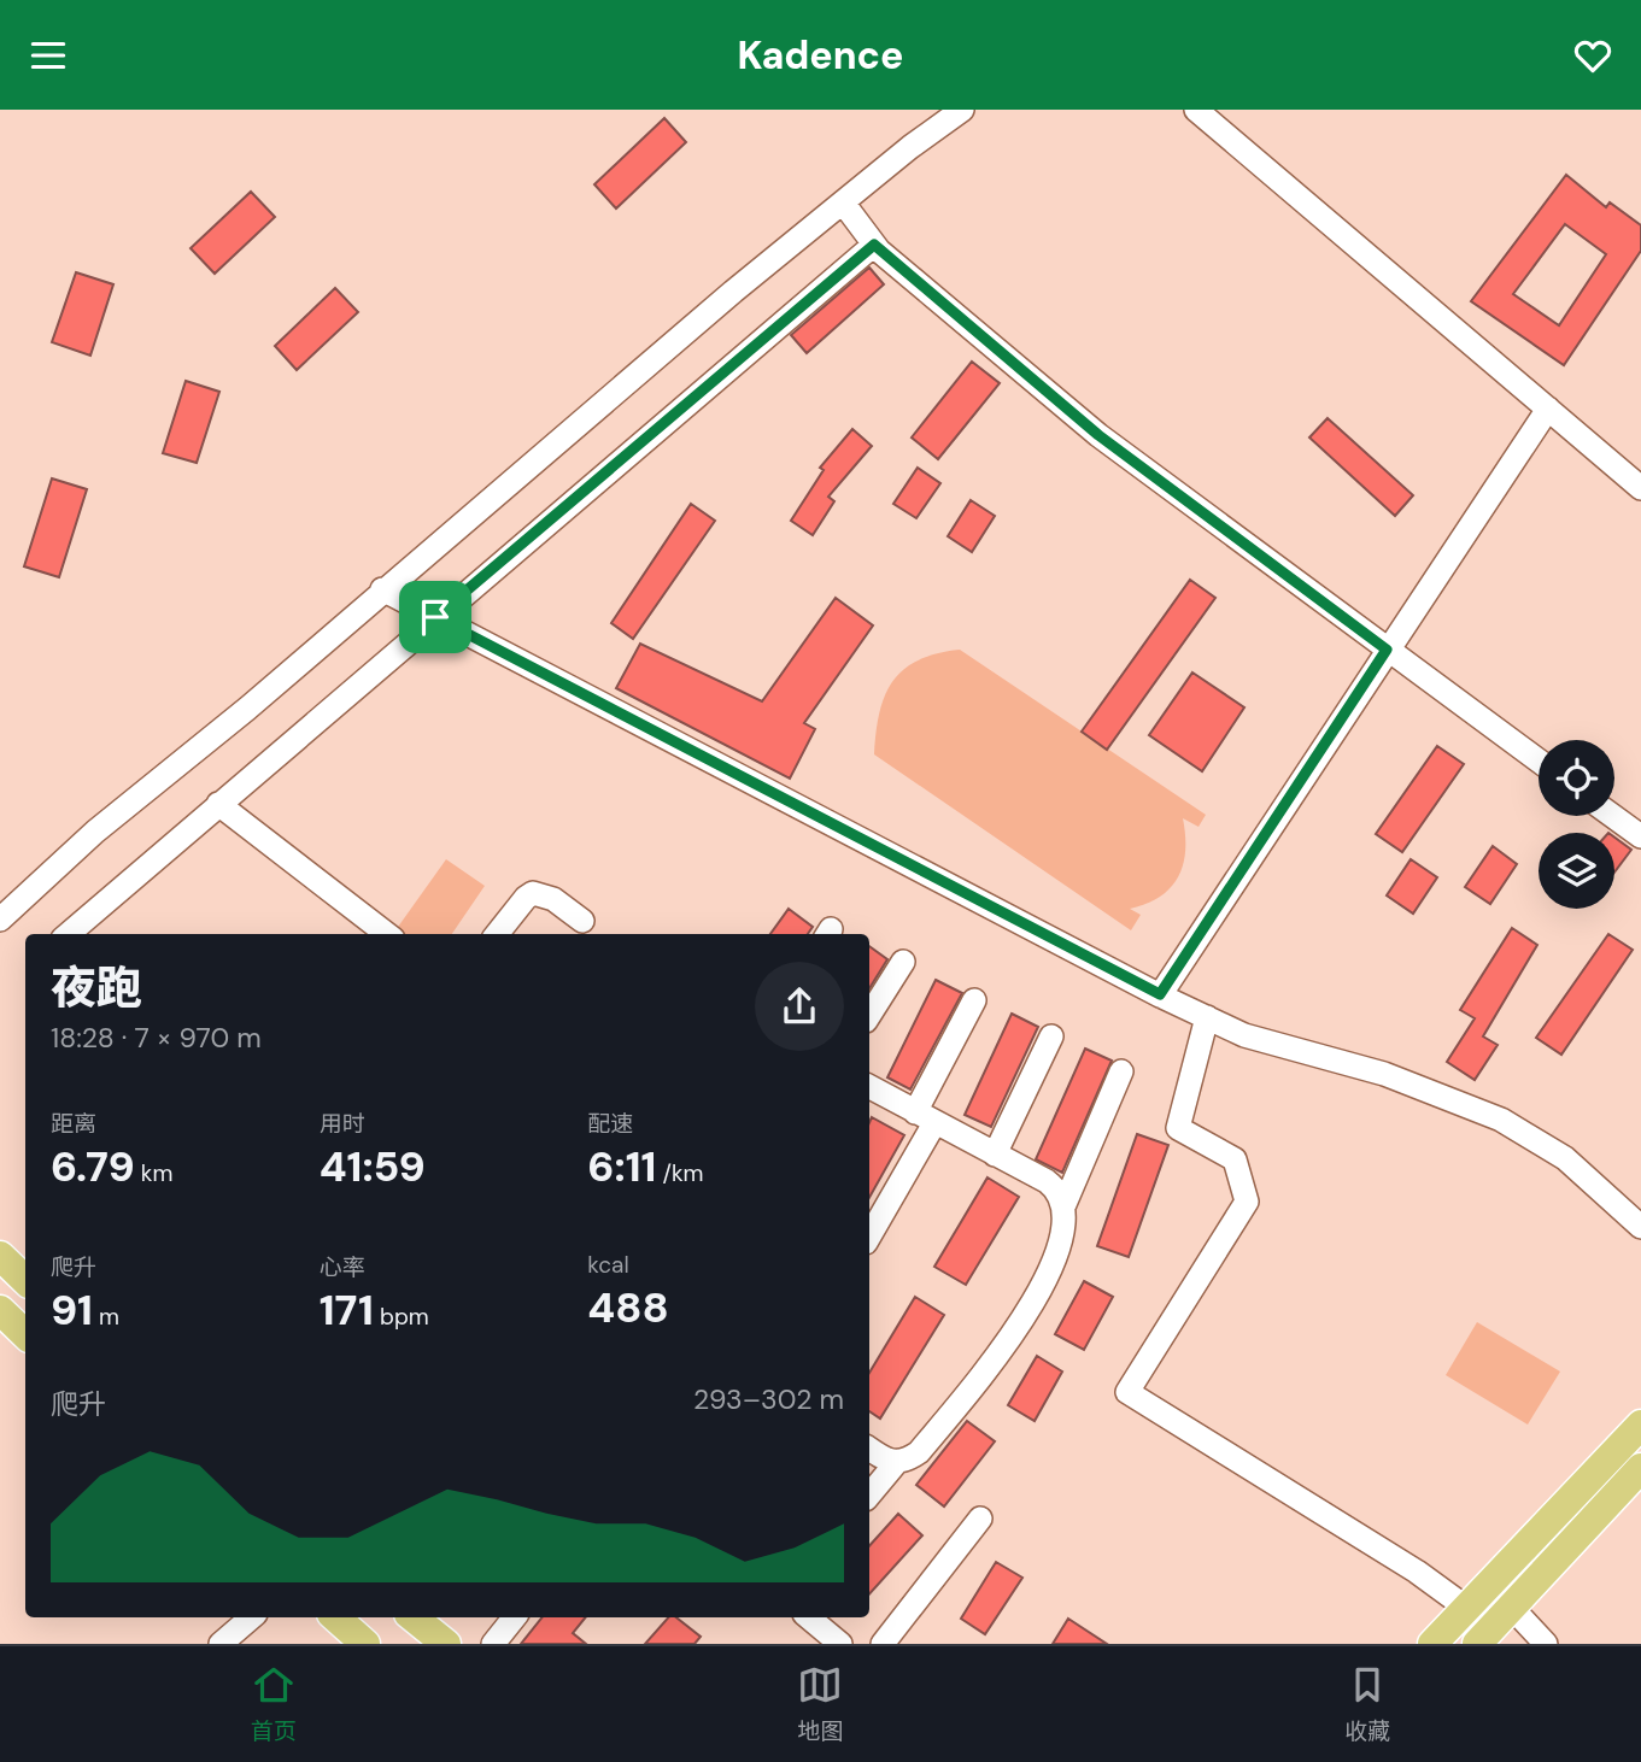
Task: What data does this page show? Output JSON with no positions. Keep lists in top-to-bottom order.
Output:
{
  "page": {
    "header": "Kadence",
    "heading": ["夜跑", "18:28 · 7 × 970 m"],
    "stats": [
      ["距离", "6.79 km"],
      ["用时", "41:59"],
      ["配速", "6:11 /km"],
      ["爬升", "91 m"],
      ["心率", "171 bpm"],
      ["kcal", "488"]
    ],
    "chart": ["爬升", "293–302 m"],
    "tabs": ["首页", "地图", "收藏"]
  }
}
